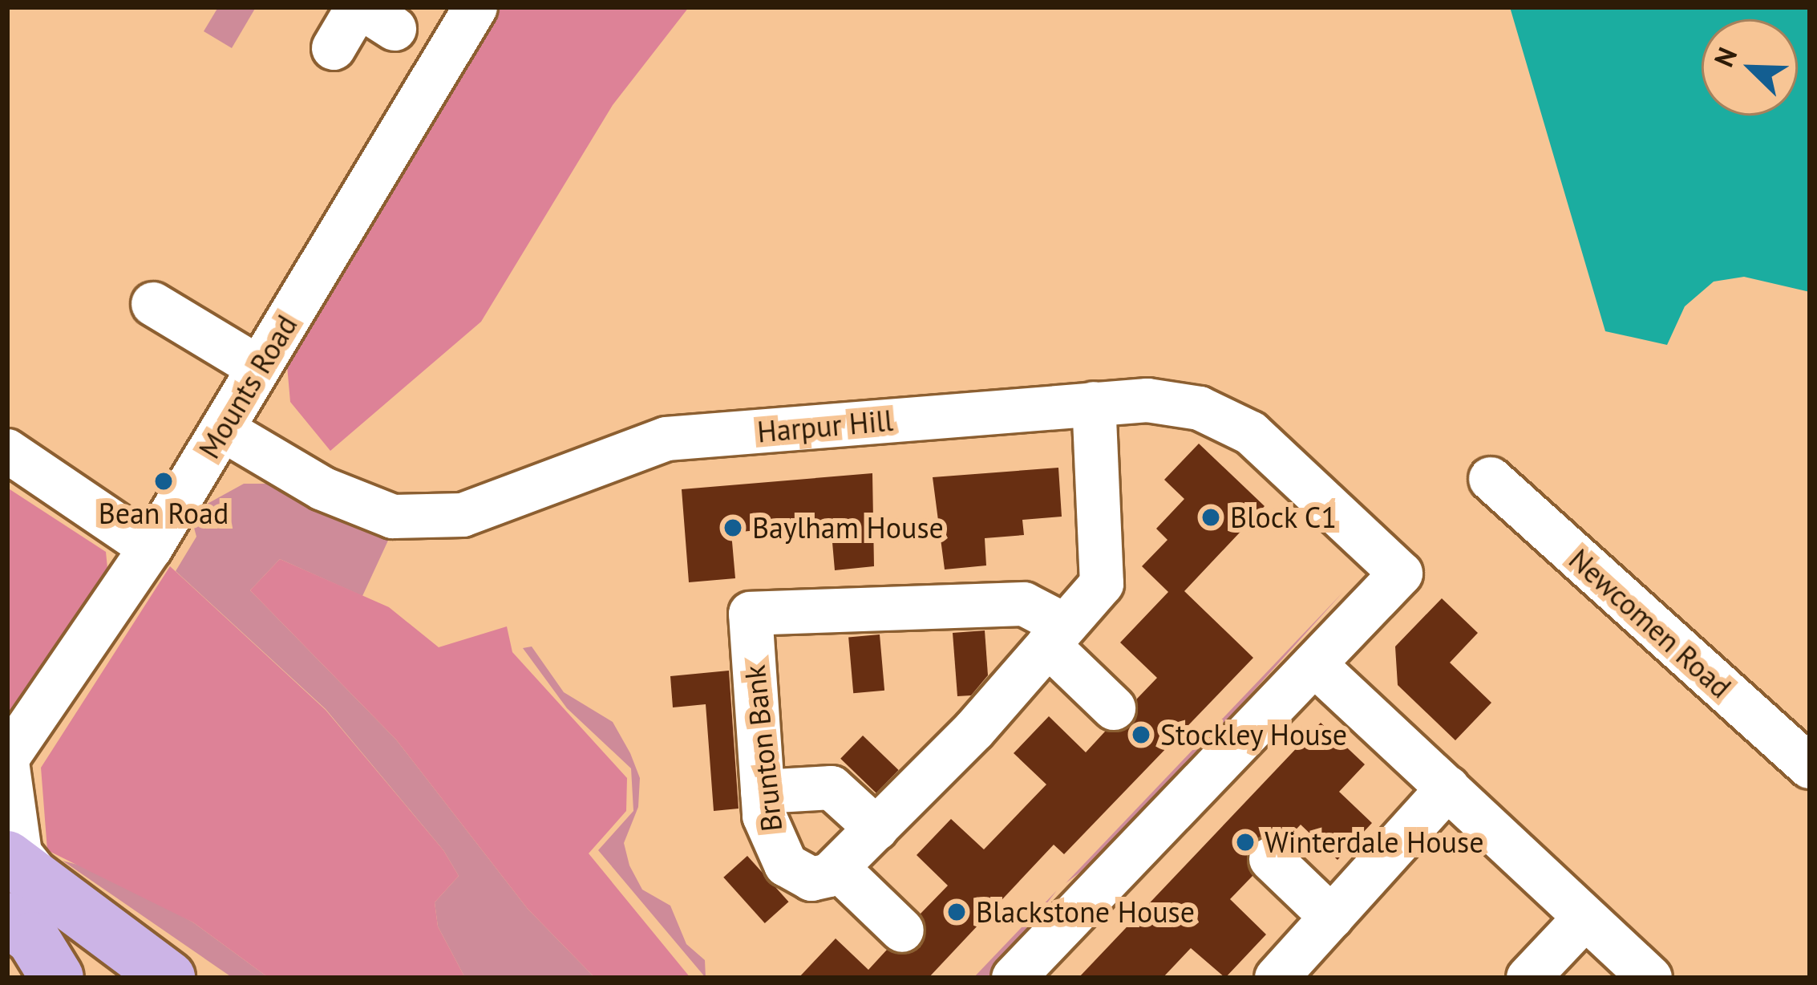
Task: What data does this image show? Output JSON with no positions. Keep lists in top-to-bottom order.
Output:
{
  "streets": {
    "street": [
      "Mounts Road",
      "Harpur Hill",
      "Newcomen Road",
      "Brunton Bank"
    ]
  },
  "crossings": [
    ["Mounts Road", "Harpur Hill"]
  ],
  "places": [
    "Bean Road",
    "Block C1",
    "Baylham House",
    "Stockley House",
    "Winterdale House",
    "Blackstone House"
  ],
  "north": "top left"
}
